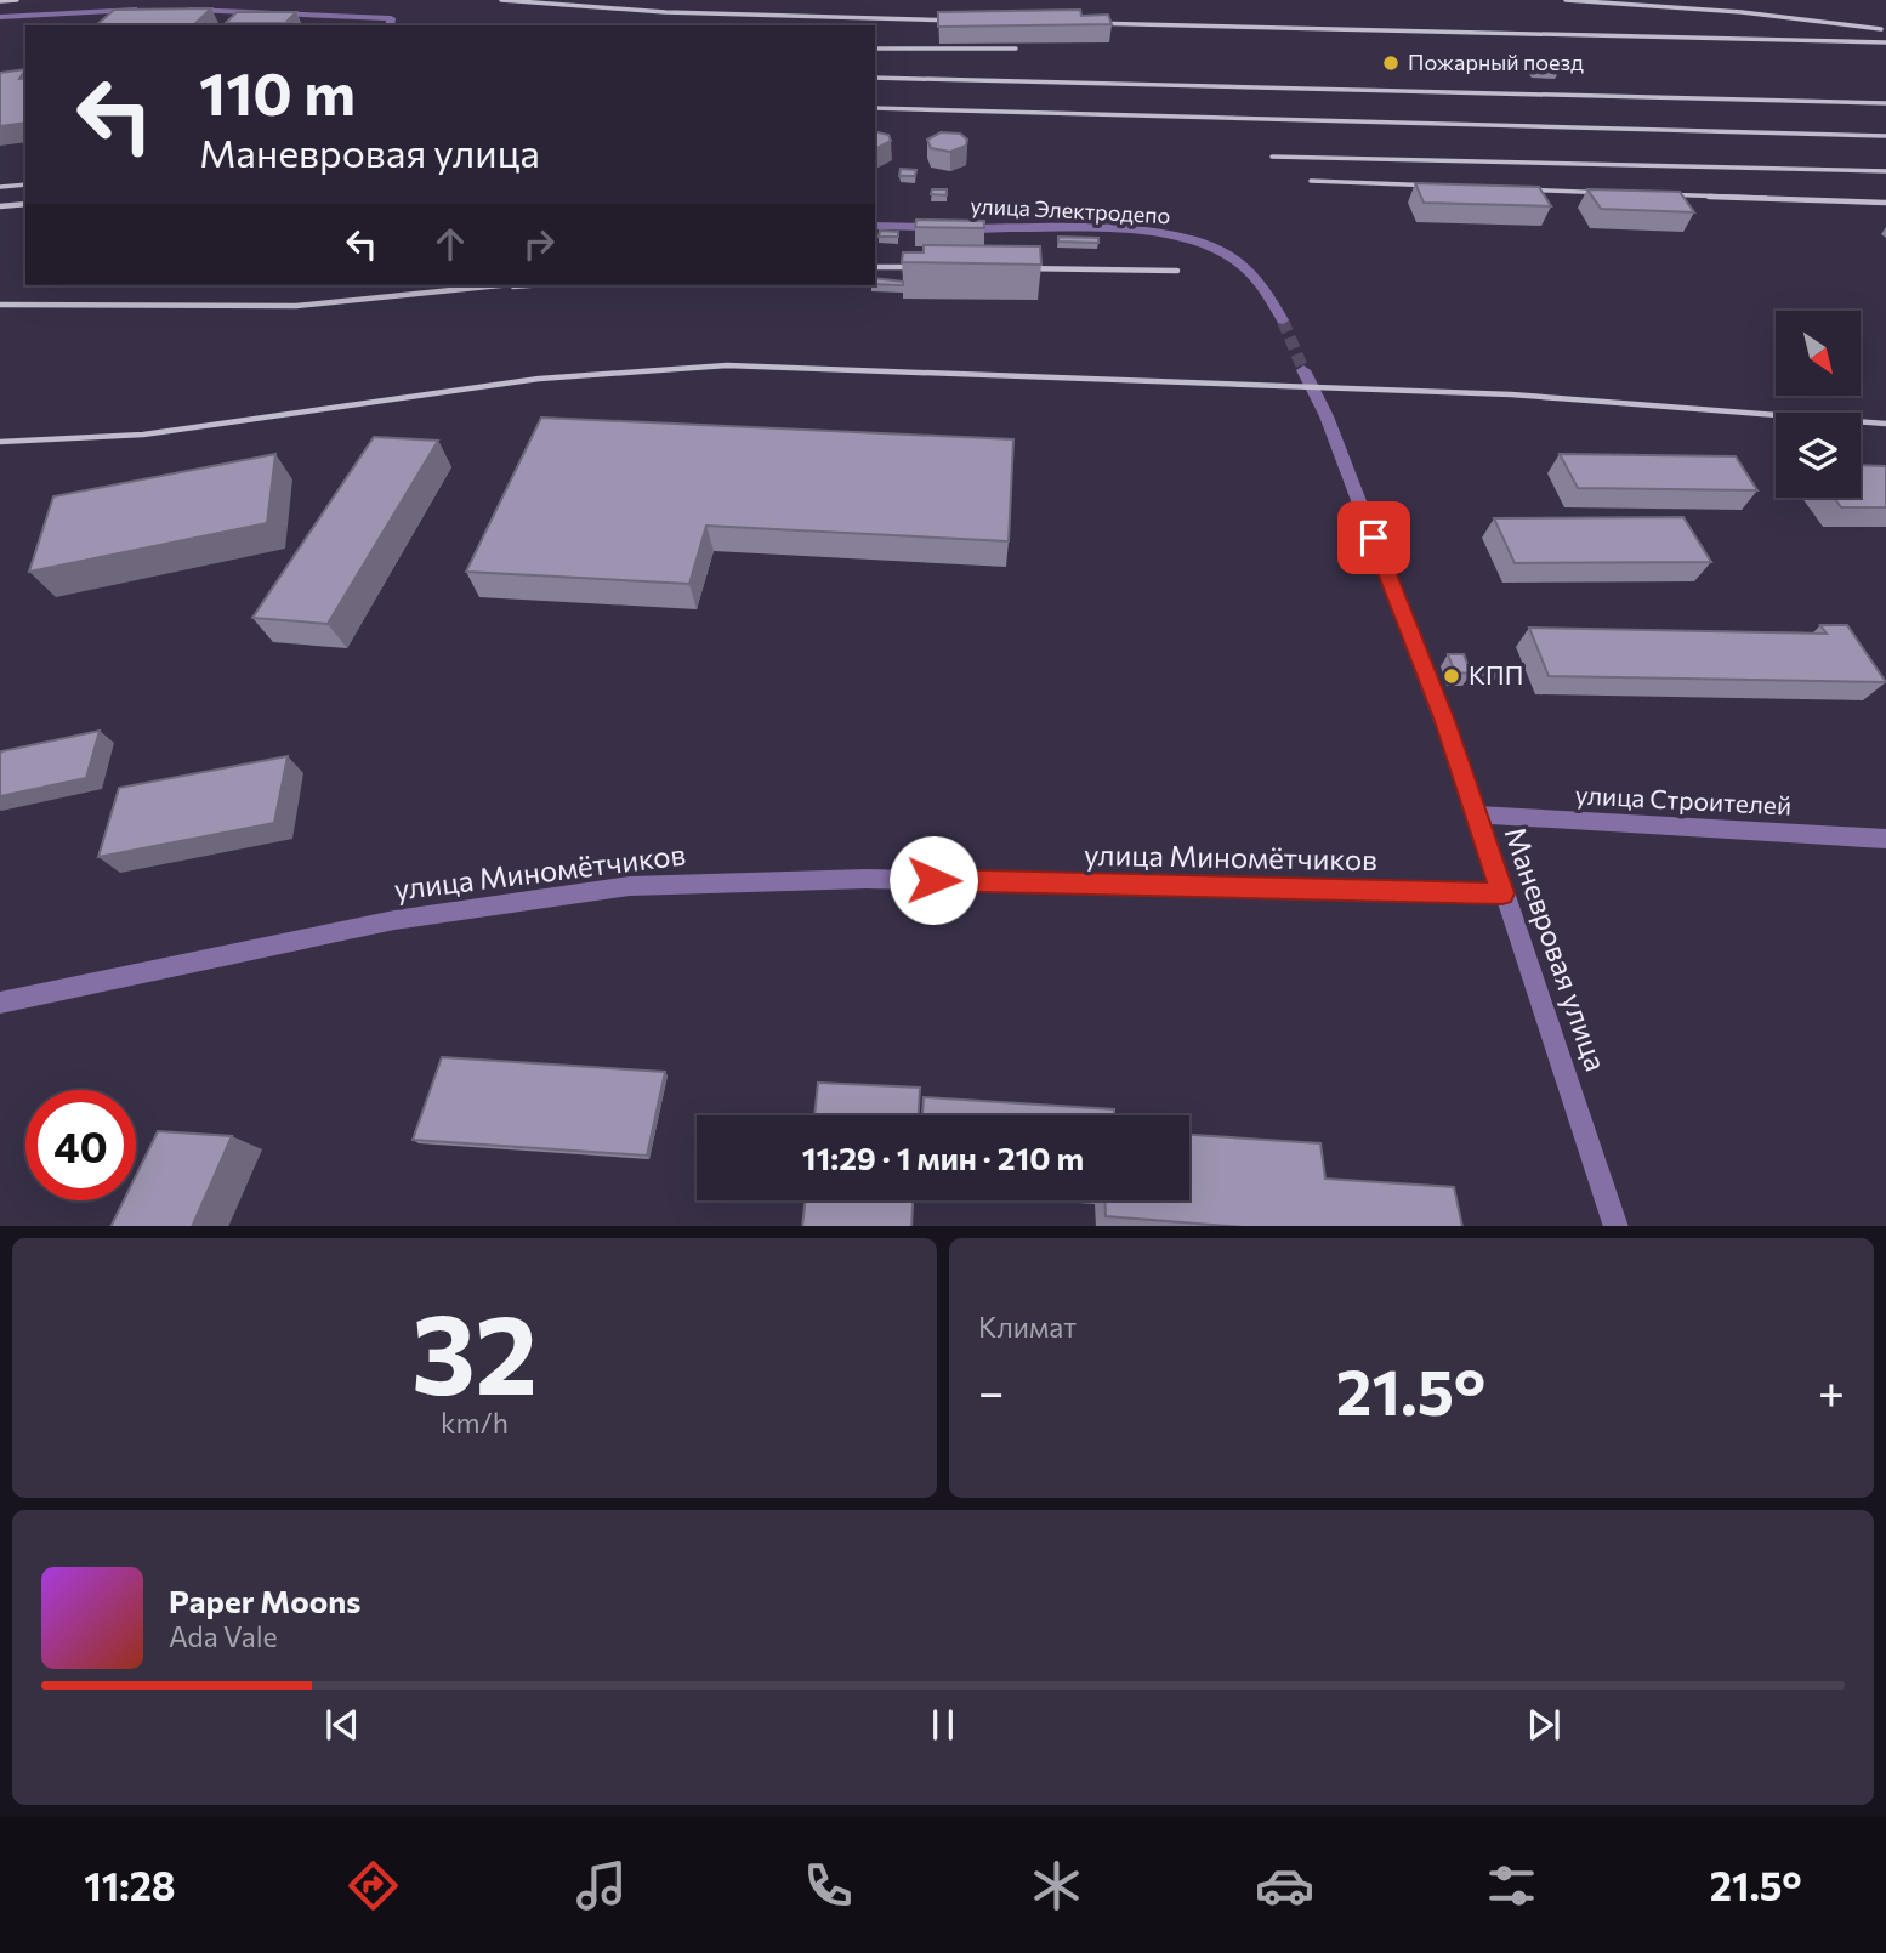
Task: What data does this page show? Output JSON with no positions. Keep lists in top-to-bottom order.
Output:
{
  "streets": {
    "street": [
      "улица Электродепо",
      "улица Строителей",
      "улица Миномётчиков",
      "Маневровая улица"
    ]
  },
  "crossings": [
    ["улица Строителей", "Маневровая улица"],
    ["улица Миномётчиков", "Маневровая улица"]
  ],
  "places": ["Пожарный поезд", "КПП"],
  "north": "bottom right",
  "page": {
    "turn": ["110 m", "Маневровая улица"],
    "limit": "40",
    "trip": "11:29 · 1 мин · 210 m",
    "tile": [
      ["32", "km/h"],
      "Климат"
    ],
    "heat": ["−", "21.5°", "+"],
    "song": ["Paper Moons", "Ada Vale"],
    "tabs": ["11:28", "21.5°"]
  }
}
